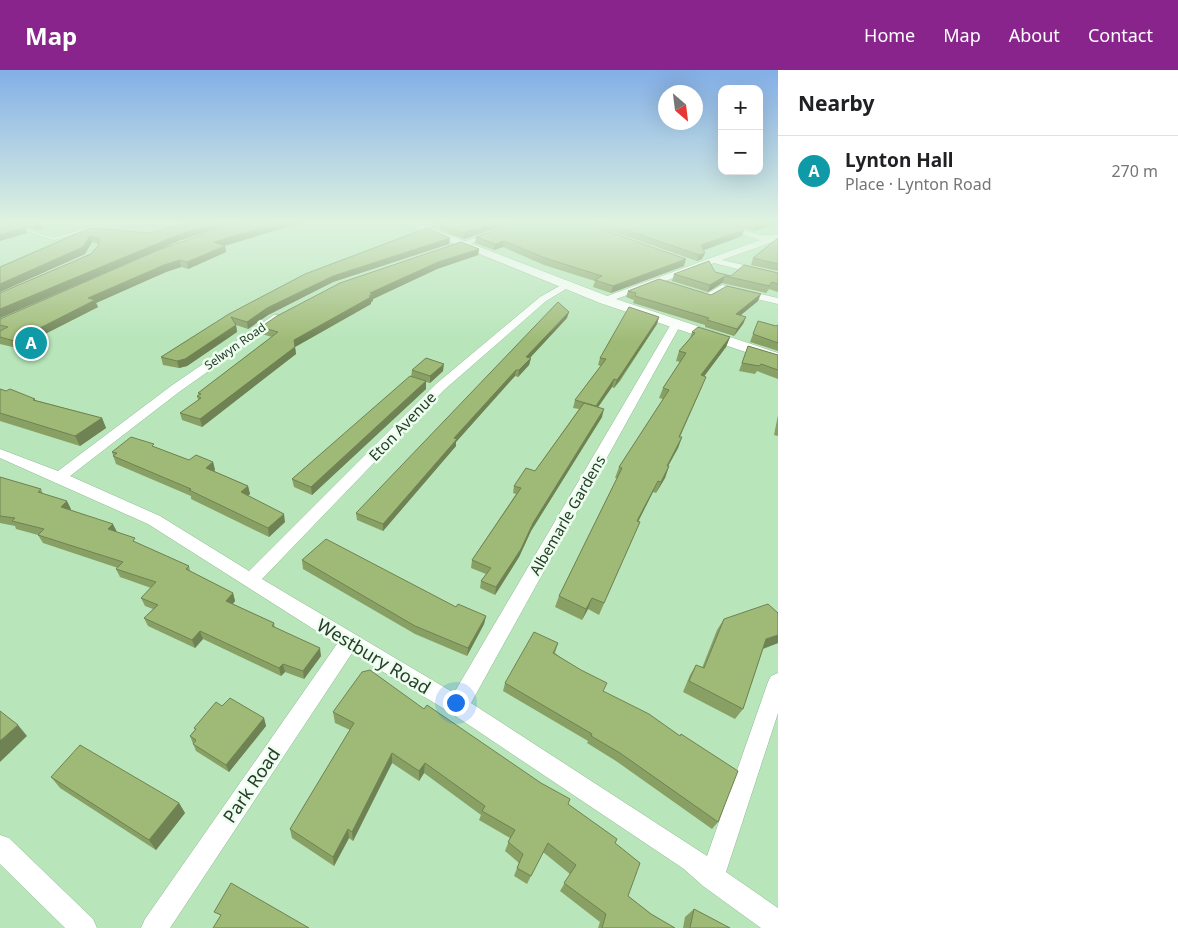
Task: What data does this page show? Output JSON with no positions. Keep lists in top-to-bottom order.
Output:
{
  "streets": {
    "street": [
      "Selwyn Road",
      "Eton Avenue",
      "Albemarle Gardens",
      "Westbury Road",
      "Park Road"
    ]
  },
  "crossings": [
    ["Selwyn Road", "Westbury Road"],
    ["Eton Avenue", "Westbury Road"],
    ["Albemarle Gardens", "Westbury Road"],
    ["Westbury Road", "Park Road"]
  ],
  "north": "bottom right",
  "page": {
    "header": "Map",
    "nav": [
      "Home",
      "Map",
      "About",
      "Contact"
    ],
    "heading": "Nearby",
    "map_buttons": ["+", "−"],
    "list": [
      {
        "mark": "A",
        "name": "Lynton Hall",
        "note": "Place · Lynton Road",
        "value": "270 m"
      }
    ],
    "pins": "A"
  }
}
